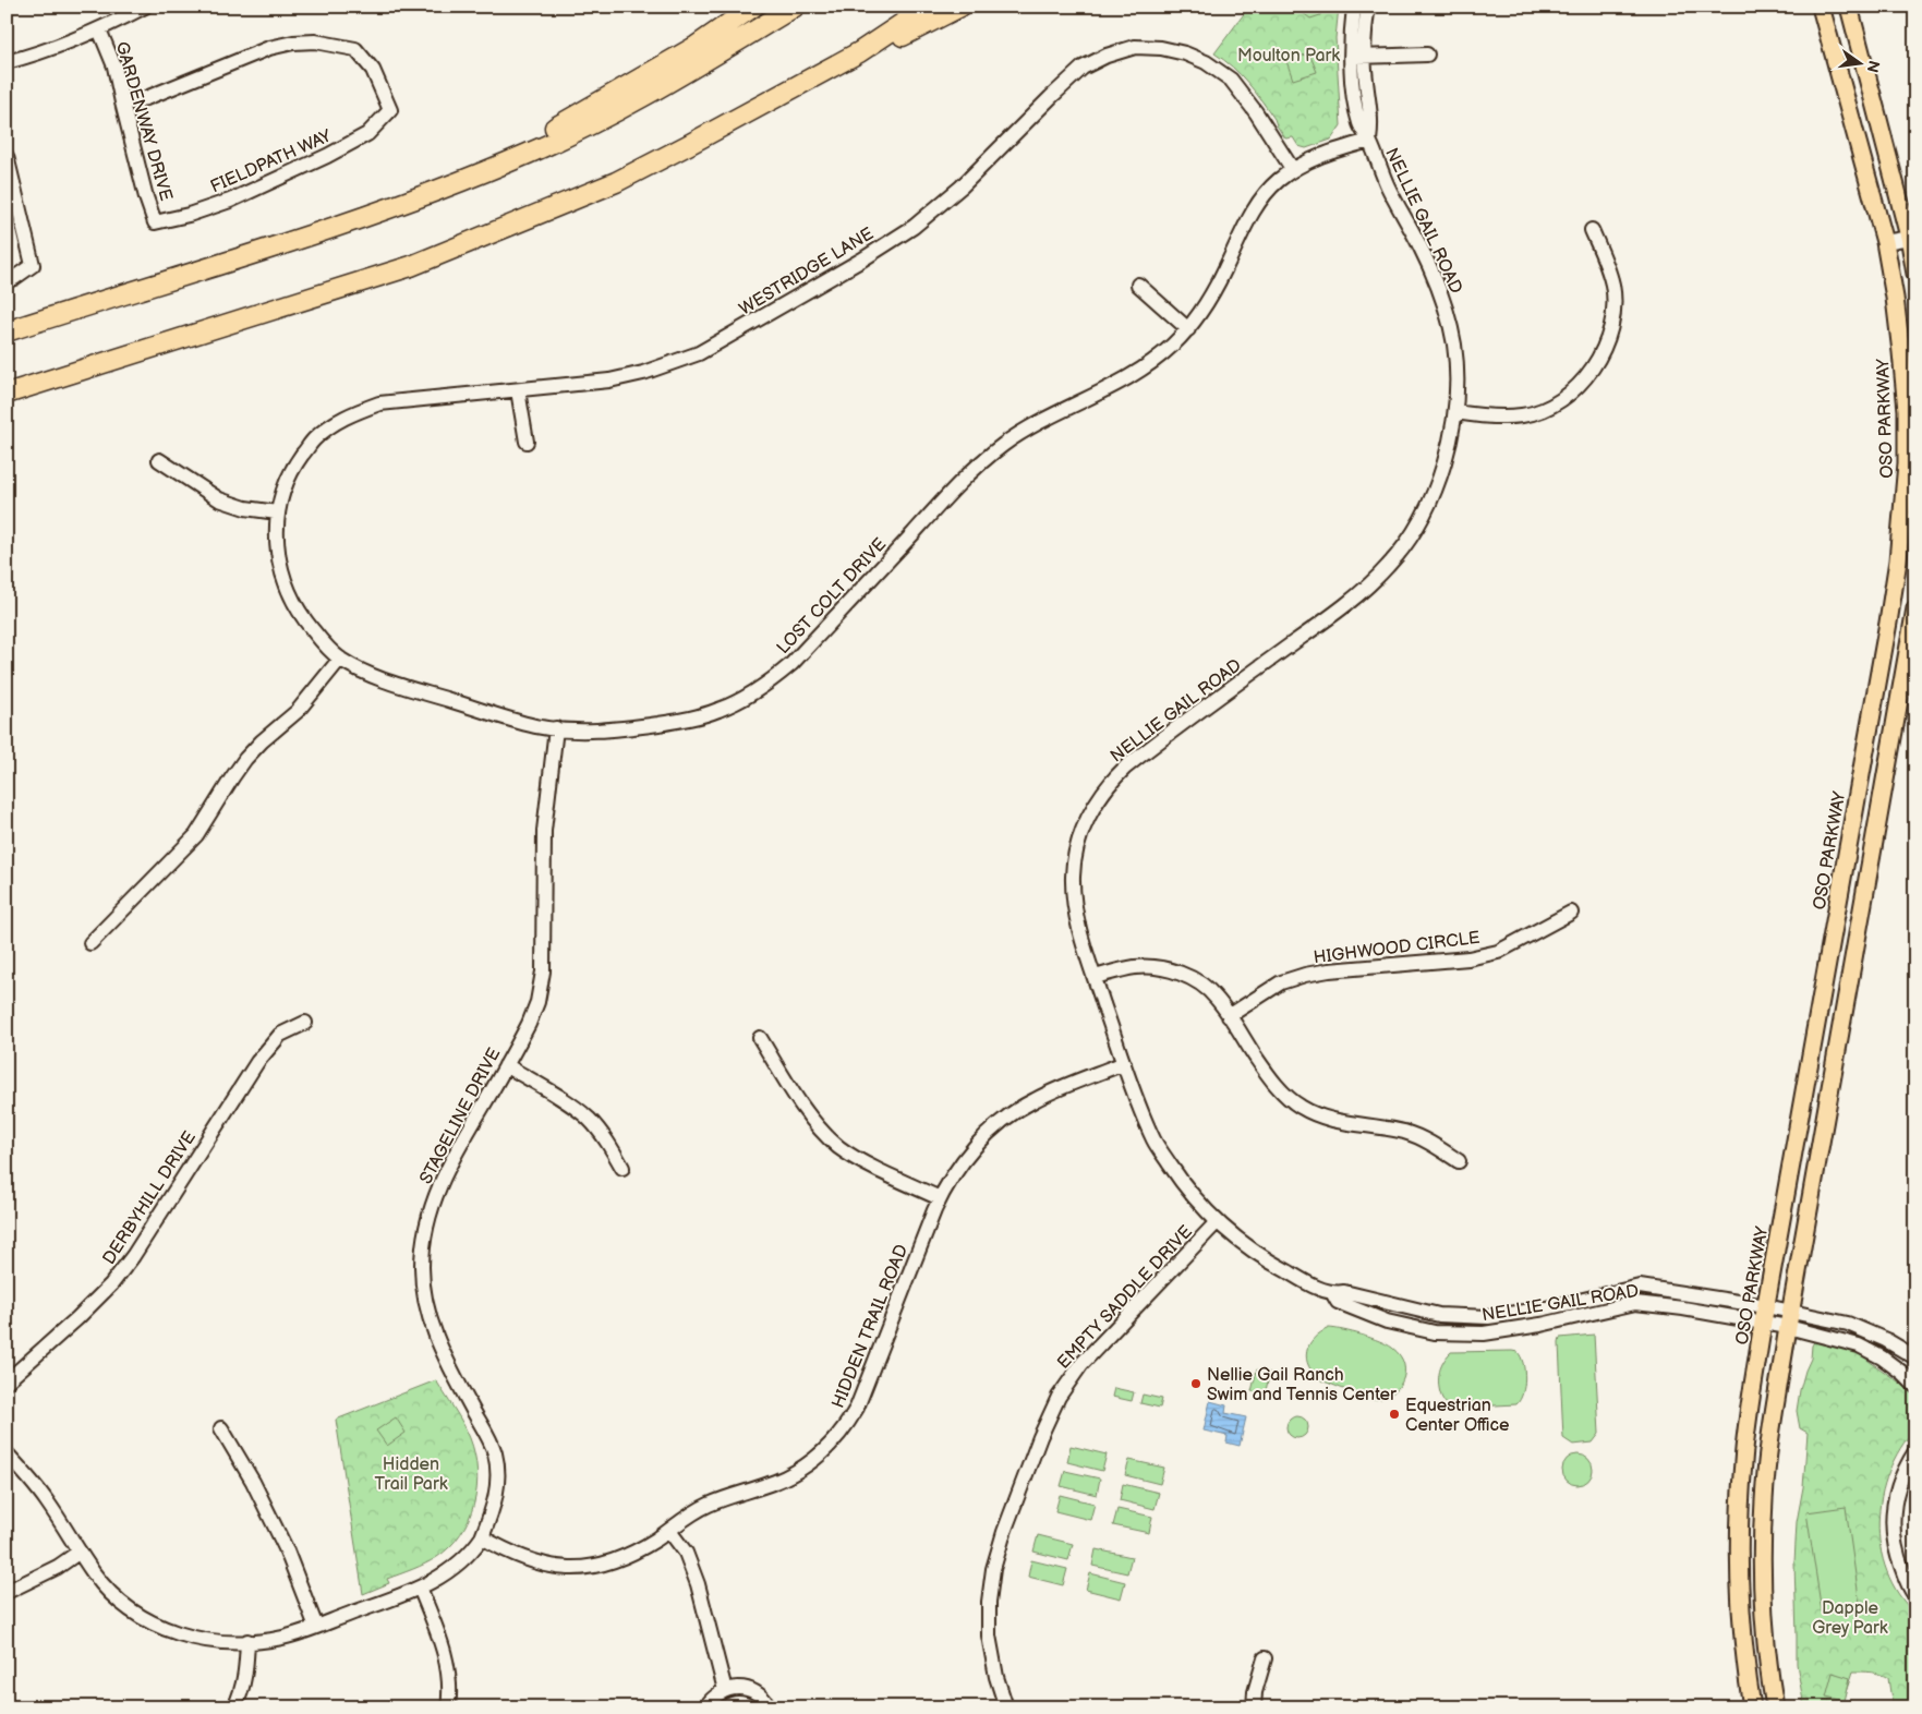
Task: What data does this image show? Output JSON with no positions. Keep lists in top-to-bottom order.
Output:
{
  "streets": {
    "main road": ["OSO PARKWAY"],
    "street": [
      "GARDENWAY DRIVE",
      "FIELDPATH WAY",
      "NELLIE GAIL ROAD",
      "WESTRIDGE LANE",
      "LOST COLT DRIVE",
      "HIGHWOOD CIRCLE",
      "STAGELINE DRIVE",
      "DERBYHILL DRIVE",
      "EMPTY SADDLE DRIVE",
      "HIDDEN TRAIL ROAD"
    ]
  },
  "crossings": [
    ["GARDENWAY DRIVE", "FIELDPATH WAY"],
    ["NELLIE GAIL ROAD", "OSO PARKWAY"],
    ["NELLIE GAIL ROAD", "LOST COLT DRIVE"],
    ["NELLIE GAIL ROAD", "EMPTY SADDLE DRIVE"],
    ["NELLIE GAIL ROAD", "HIDDEN TRAIL ROAD"],
    ["WESTRIDGE LANE", "LOST COLT DRIVE"],
    ["LOST COLT DRIVE", "STAGELINE DRIVE"],
    ["STAGELINE DRIVE", "HIDDEN TRAIL ROAD"]
  ],
  "parks": ["Moulton Park", "Hidden Trail Park", "Dapple Grey Park"],
  "places": ["Nellie Gail Ranch Swim and Tennis Center", "Equestrian Center Office"],
  "north": "right"
}
